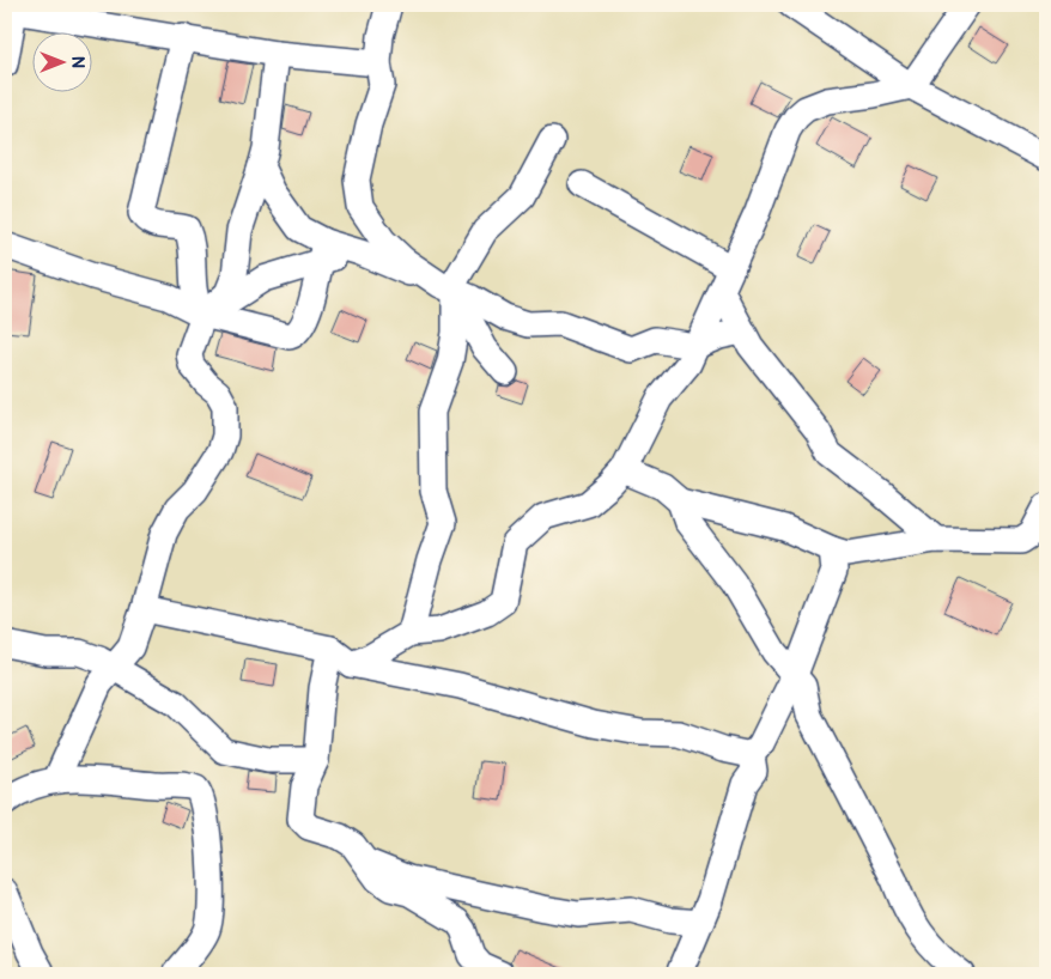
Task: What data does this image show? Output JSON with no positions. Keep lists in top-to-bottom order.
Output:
{
  "north": "right"
}
